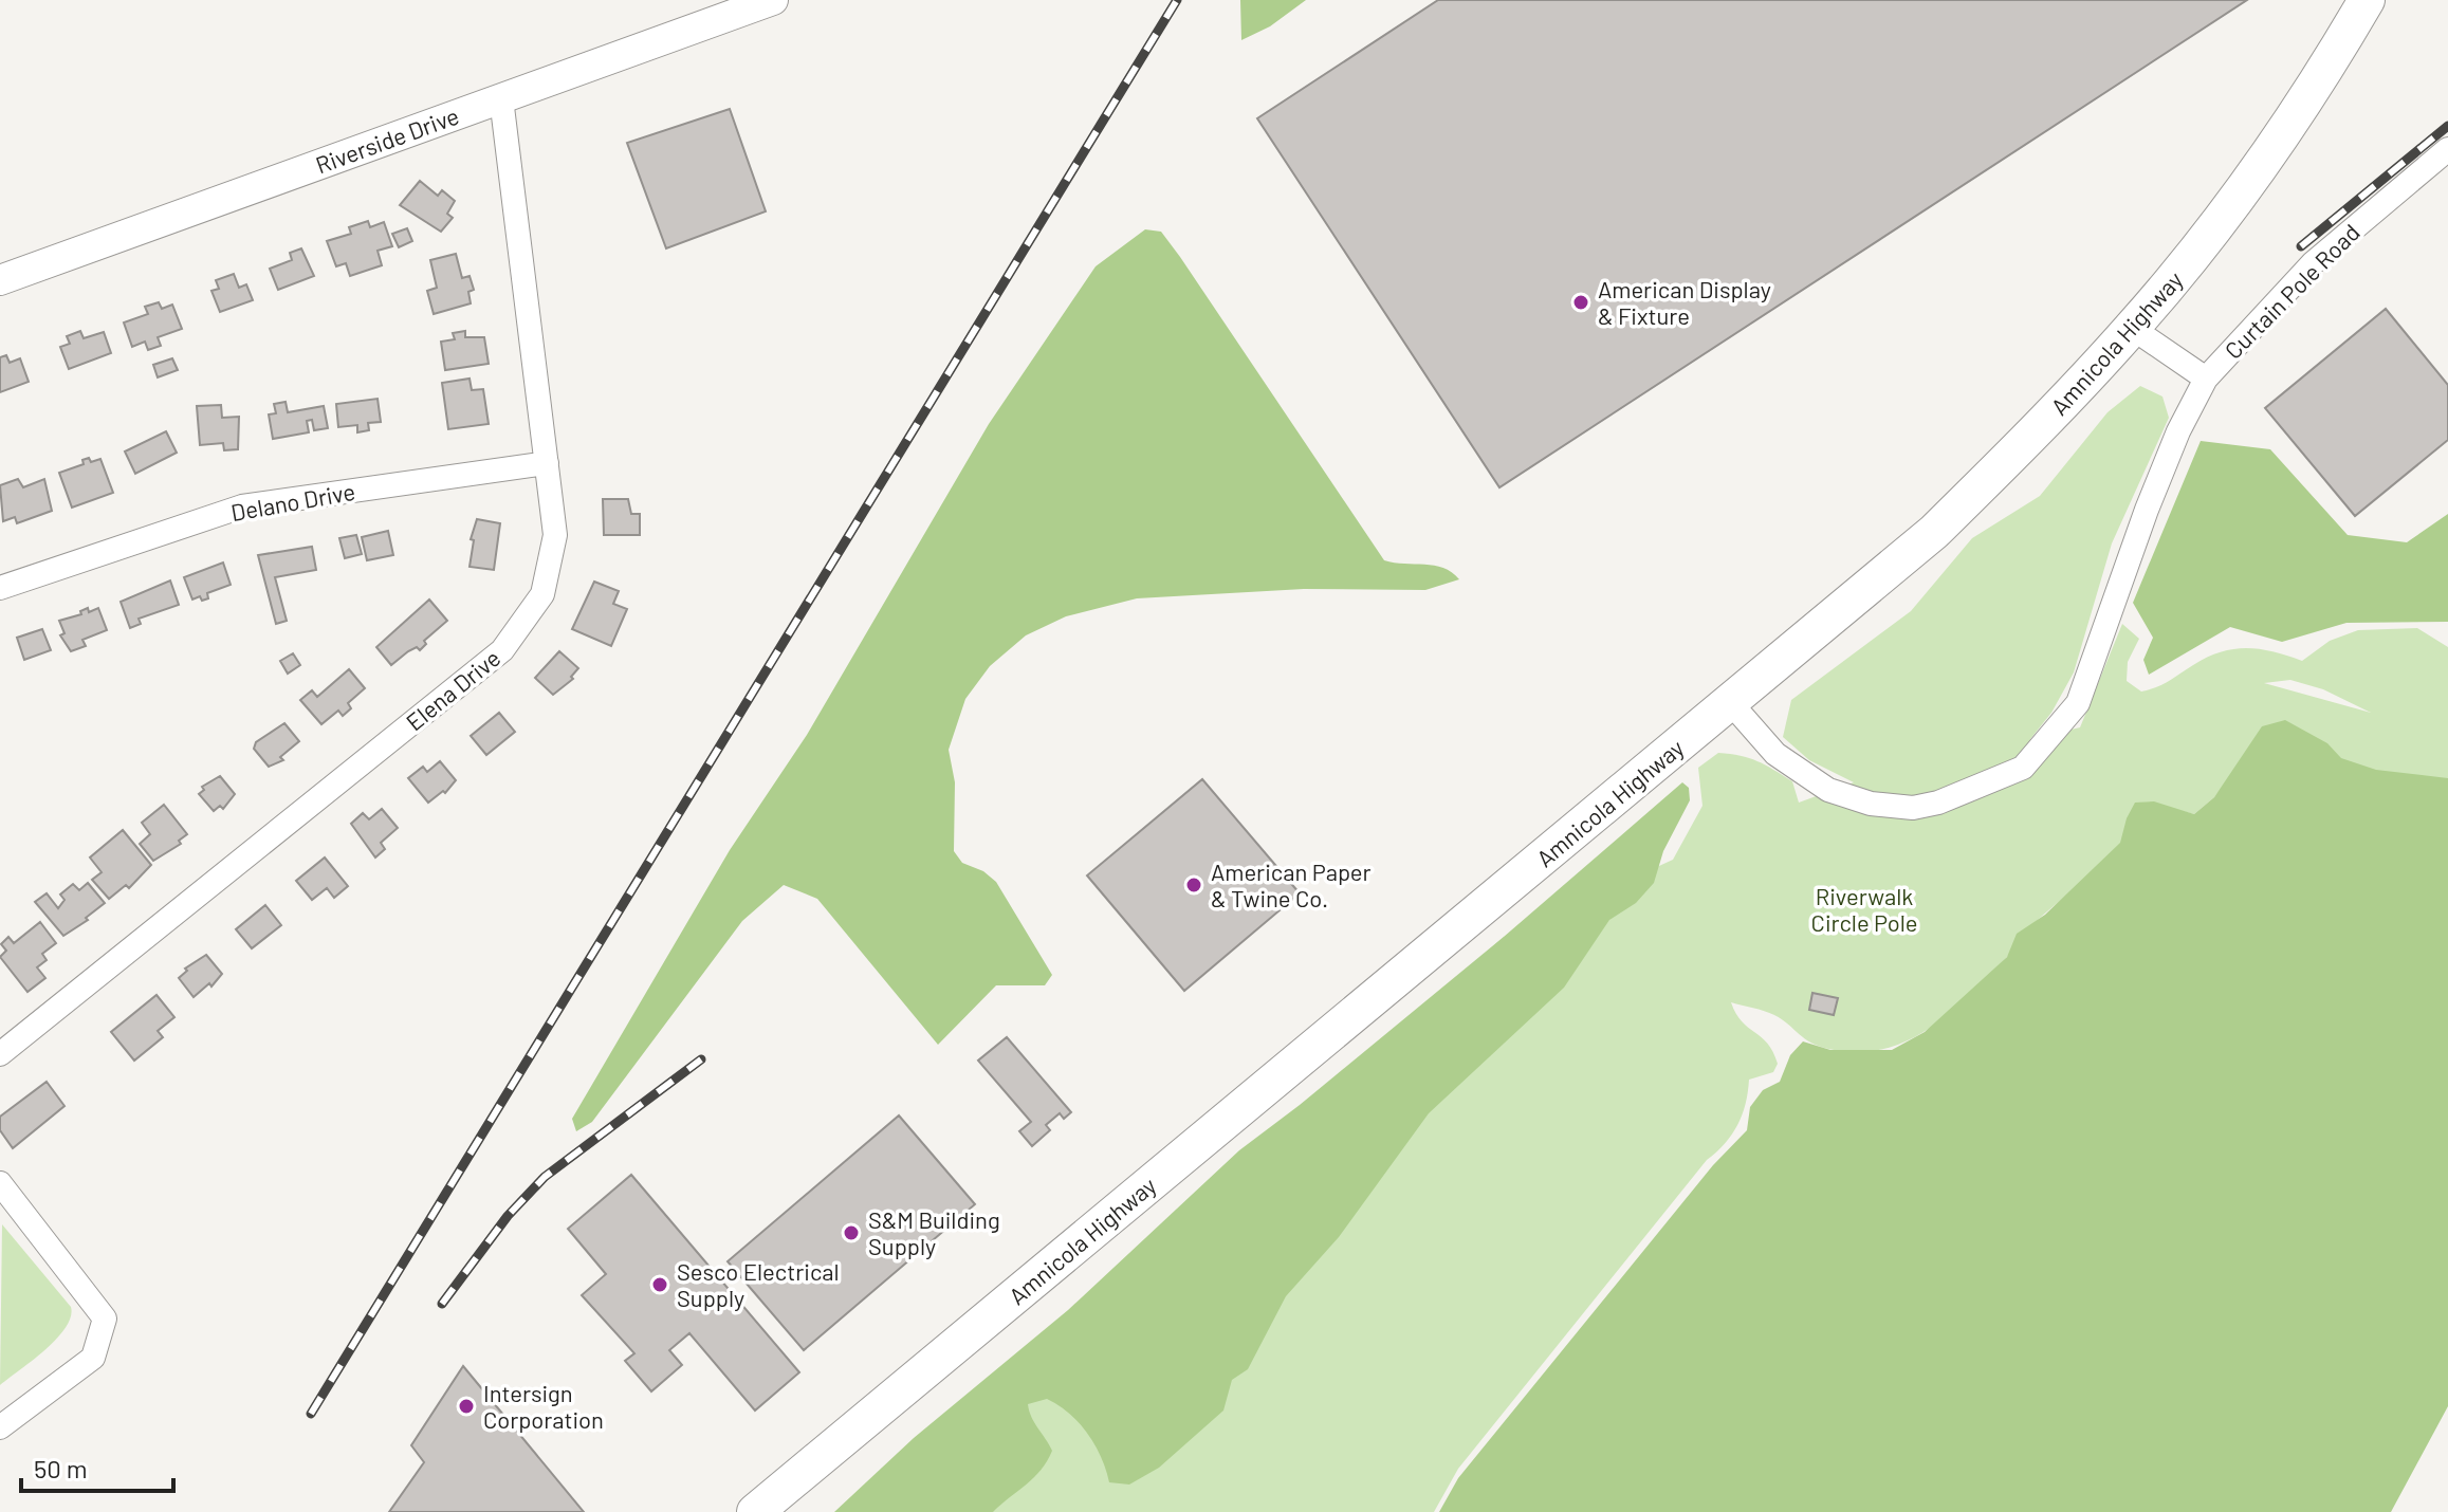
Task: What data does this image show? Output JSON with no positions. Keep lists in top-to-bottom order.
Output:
{
  "streets": {
    "main road": ["Amnicola Highway"],
    "street": [
      "Riverside Drive",
      "Curtain Pole Road",
      "Delano Drive",
      "Elena Drive"
    ]
  },
  "crossings": [
    ["Riverside Drive", "Elena Drive"],
    ["Curtain Pole Road", "Amnicola Highway"],
    ["Delano Drive", "Elena Drive"]
  ],
  "parks": ["Riverwalk Circle Pole"],
  "places": [
    "American Display & Fixture",
    "American Paper & Twine Co.",
    "S&M Building Supply",
    "Sesco Electrical Supply",
    "Intersign Corporation"
  ],
  "scale_bar": "50 m"
}
